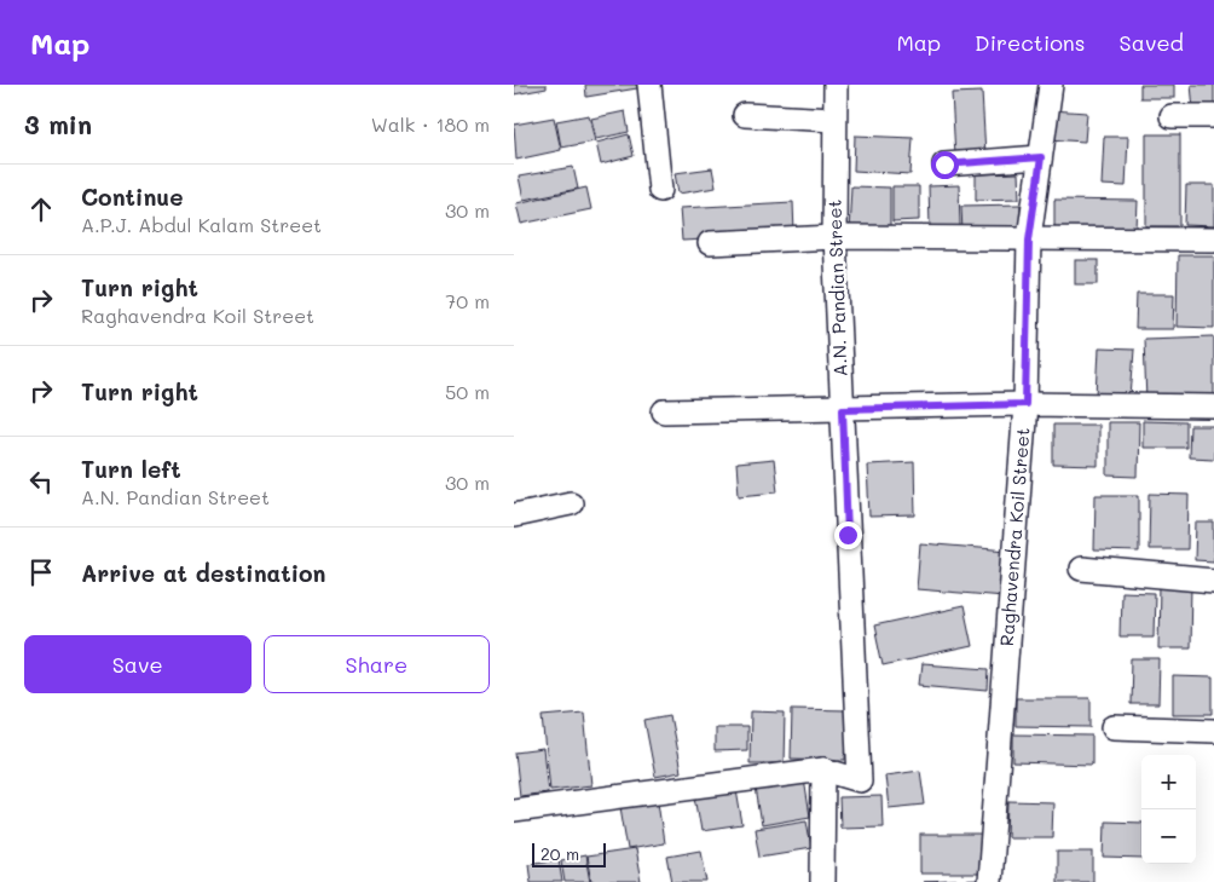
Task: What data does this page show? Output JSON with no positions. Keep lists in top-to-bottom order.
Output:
{
  "streets": {
    "street": ["A.N. Pandian Street", "Raghavendra Koil Street"]
  },
  "scale_bar": "20 m",
  "page": {
    "header": "Map",
    "nav": ["Map", "Directions", "Saved"],
    "heading": ["3 min", "Walk · 180 m"],
    "list": [
      ["Continue", "A.P.J. Abdul Kalam Street", "30 m"],
      ["Turn right", "Raghavendra Koil Street", "70 m"],
      ["Turn right", "50 m"],
      ["Turn left", "A.N. Pandian Street", "30 m"],
      "Arrive at destination"
    ],
    "buttons": ["Save", "Share"],
    "map_buttons": ["+", "−"],
    "scale": "20 m"
  }
}
